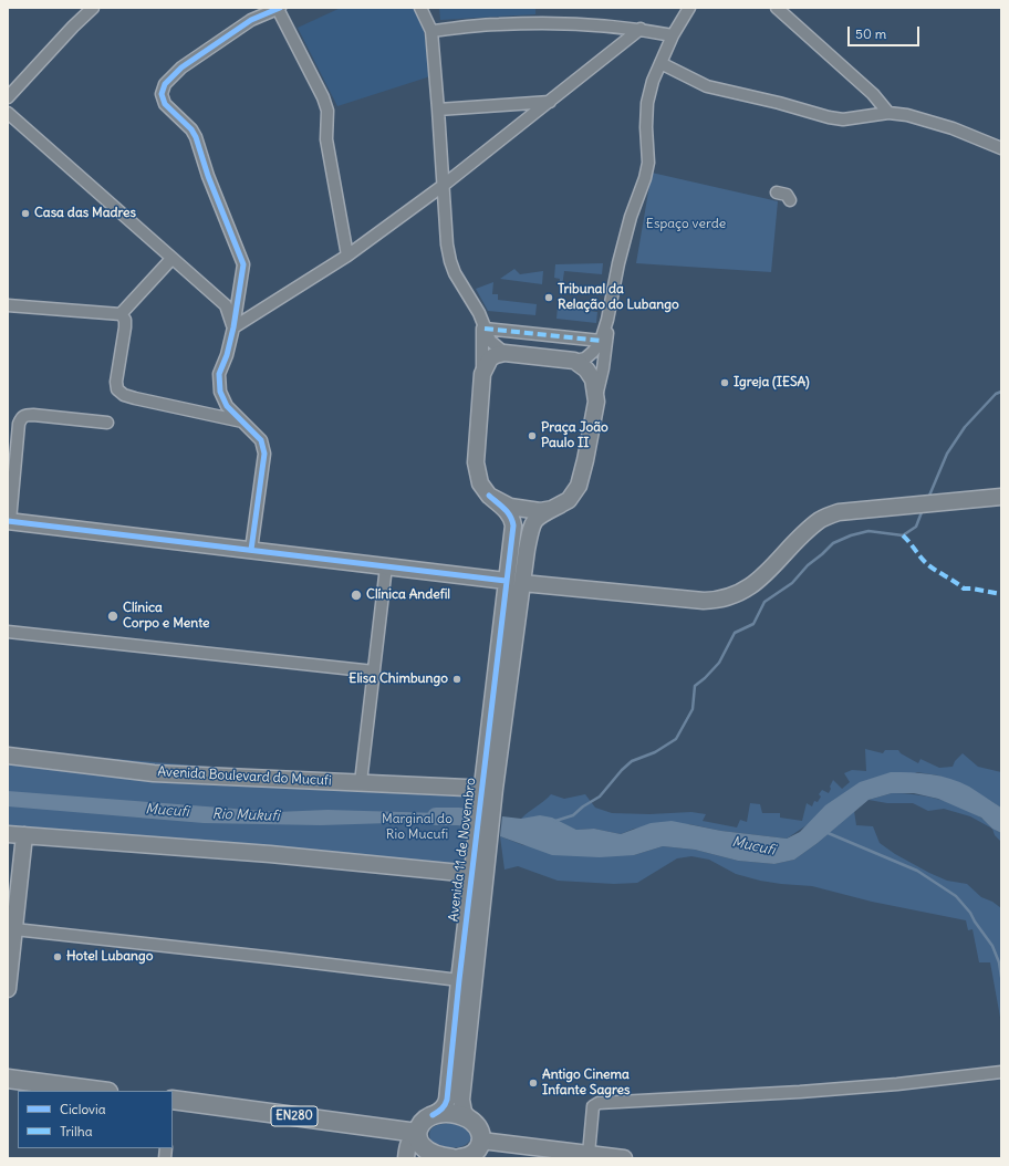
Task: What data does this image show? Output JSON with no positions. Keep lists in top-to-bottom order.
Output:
{
  "streets": {
    "main road": ["EN280"],
    "street": ["Avenida Boulevard do Mucufi", "Avenida 11 de Novembro"]
  },
  "crossings": [
    ["Avenida Boulevard do Mucufi", "Avenida 11 de Novembro"]
  ],
  "water": ["Mucufi", "Rio Mukufi"],
  "parks": ["Espaço verde", "Marginal do Rio Mucufi"],
  "places": [
    "Casa das Madres",
    "Tribunal da Relação do Lubango",
    "Igreja (IESA)",
    "Praça João Paulo II",
    "Clínica Andefil",
    "Clínica Corpo e Mente",
    "Elisa Chimbungo",
    "Hotel Lubango",
    "Antigo Cinema Infante Sagres"
  ],
  "legend": ["Ciclovia", "Trilha"],
  "scale_bar": "50 m"
}
